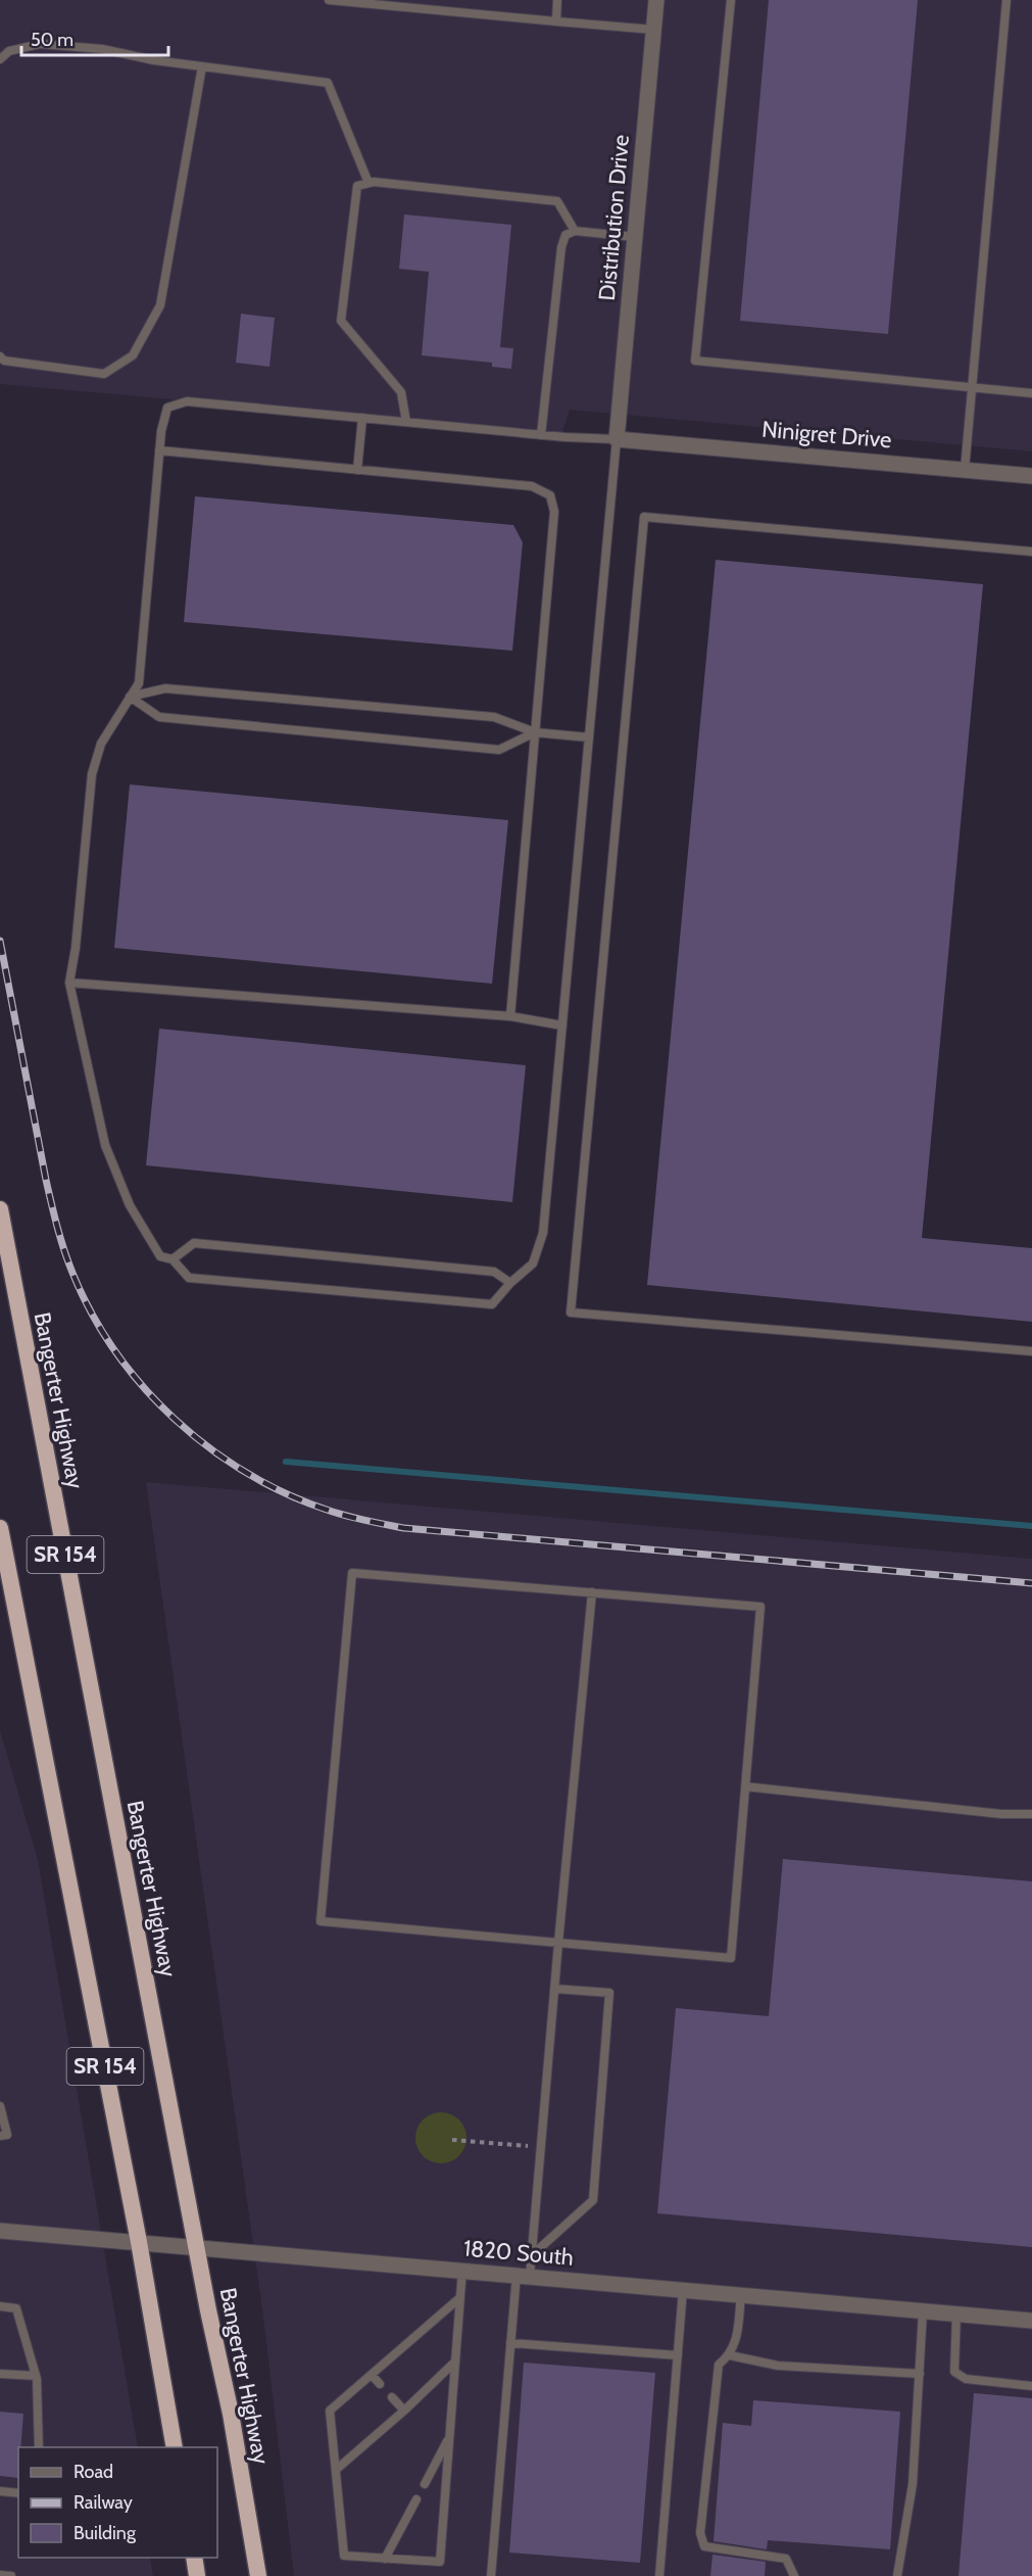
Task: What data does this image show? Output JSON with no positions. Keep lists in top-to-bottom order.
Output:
{
  "streets": {
    "highway": ["Bangerter Highway", "SR 154"],
    "street": ["Distribution Drive", "Ninigret Drive", "1820 South"]
  },
  "crossings": [
    ["Distribution Drive", "Ninigret Drive"],
    ["Bangerter Highway", "1820 South"],
    ["SR 154", "1820 South"]
  ],
  "legend": ["Road", "Railway", "Building"],
  "scale_bar": "50 m"
}
